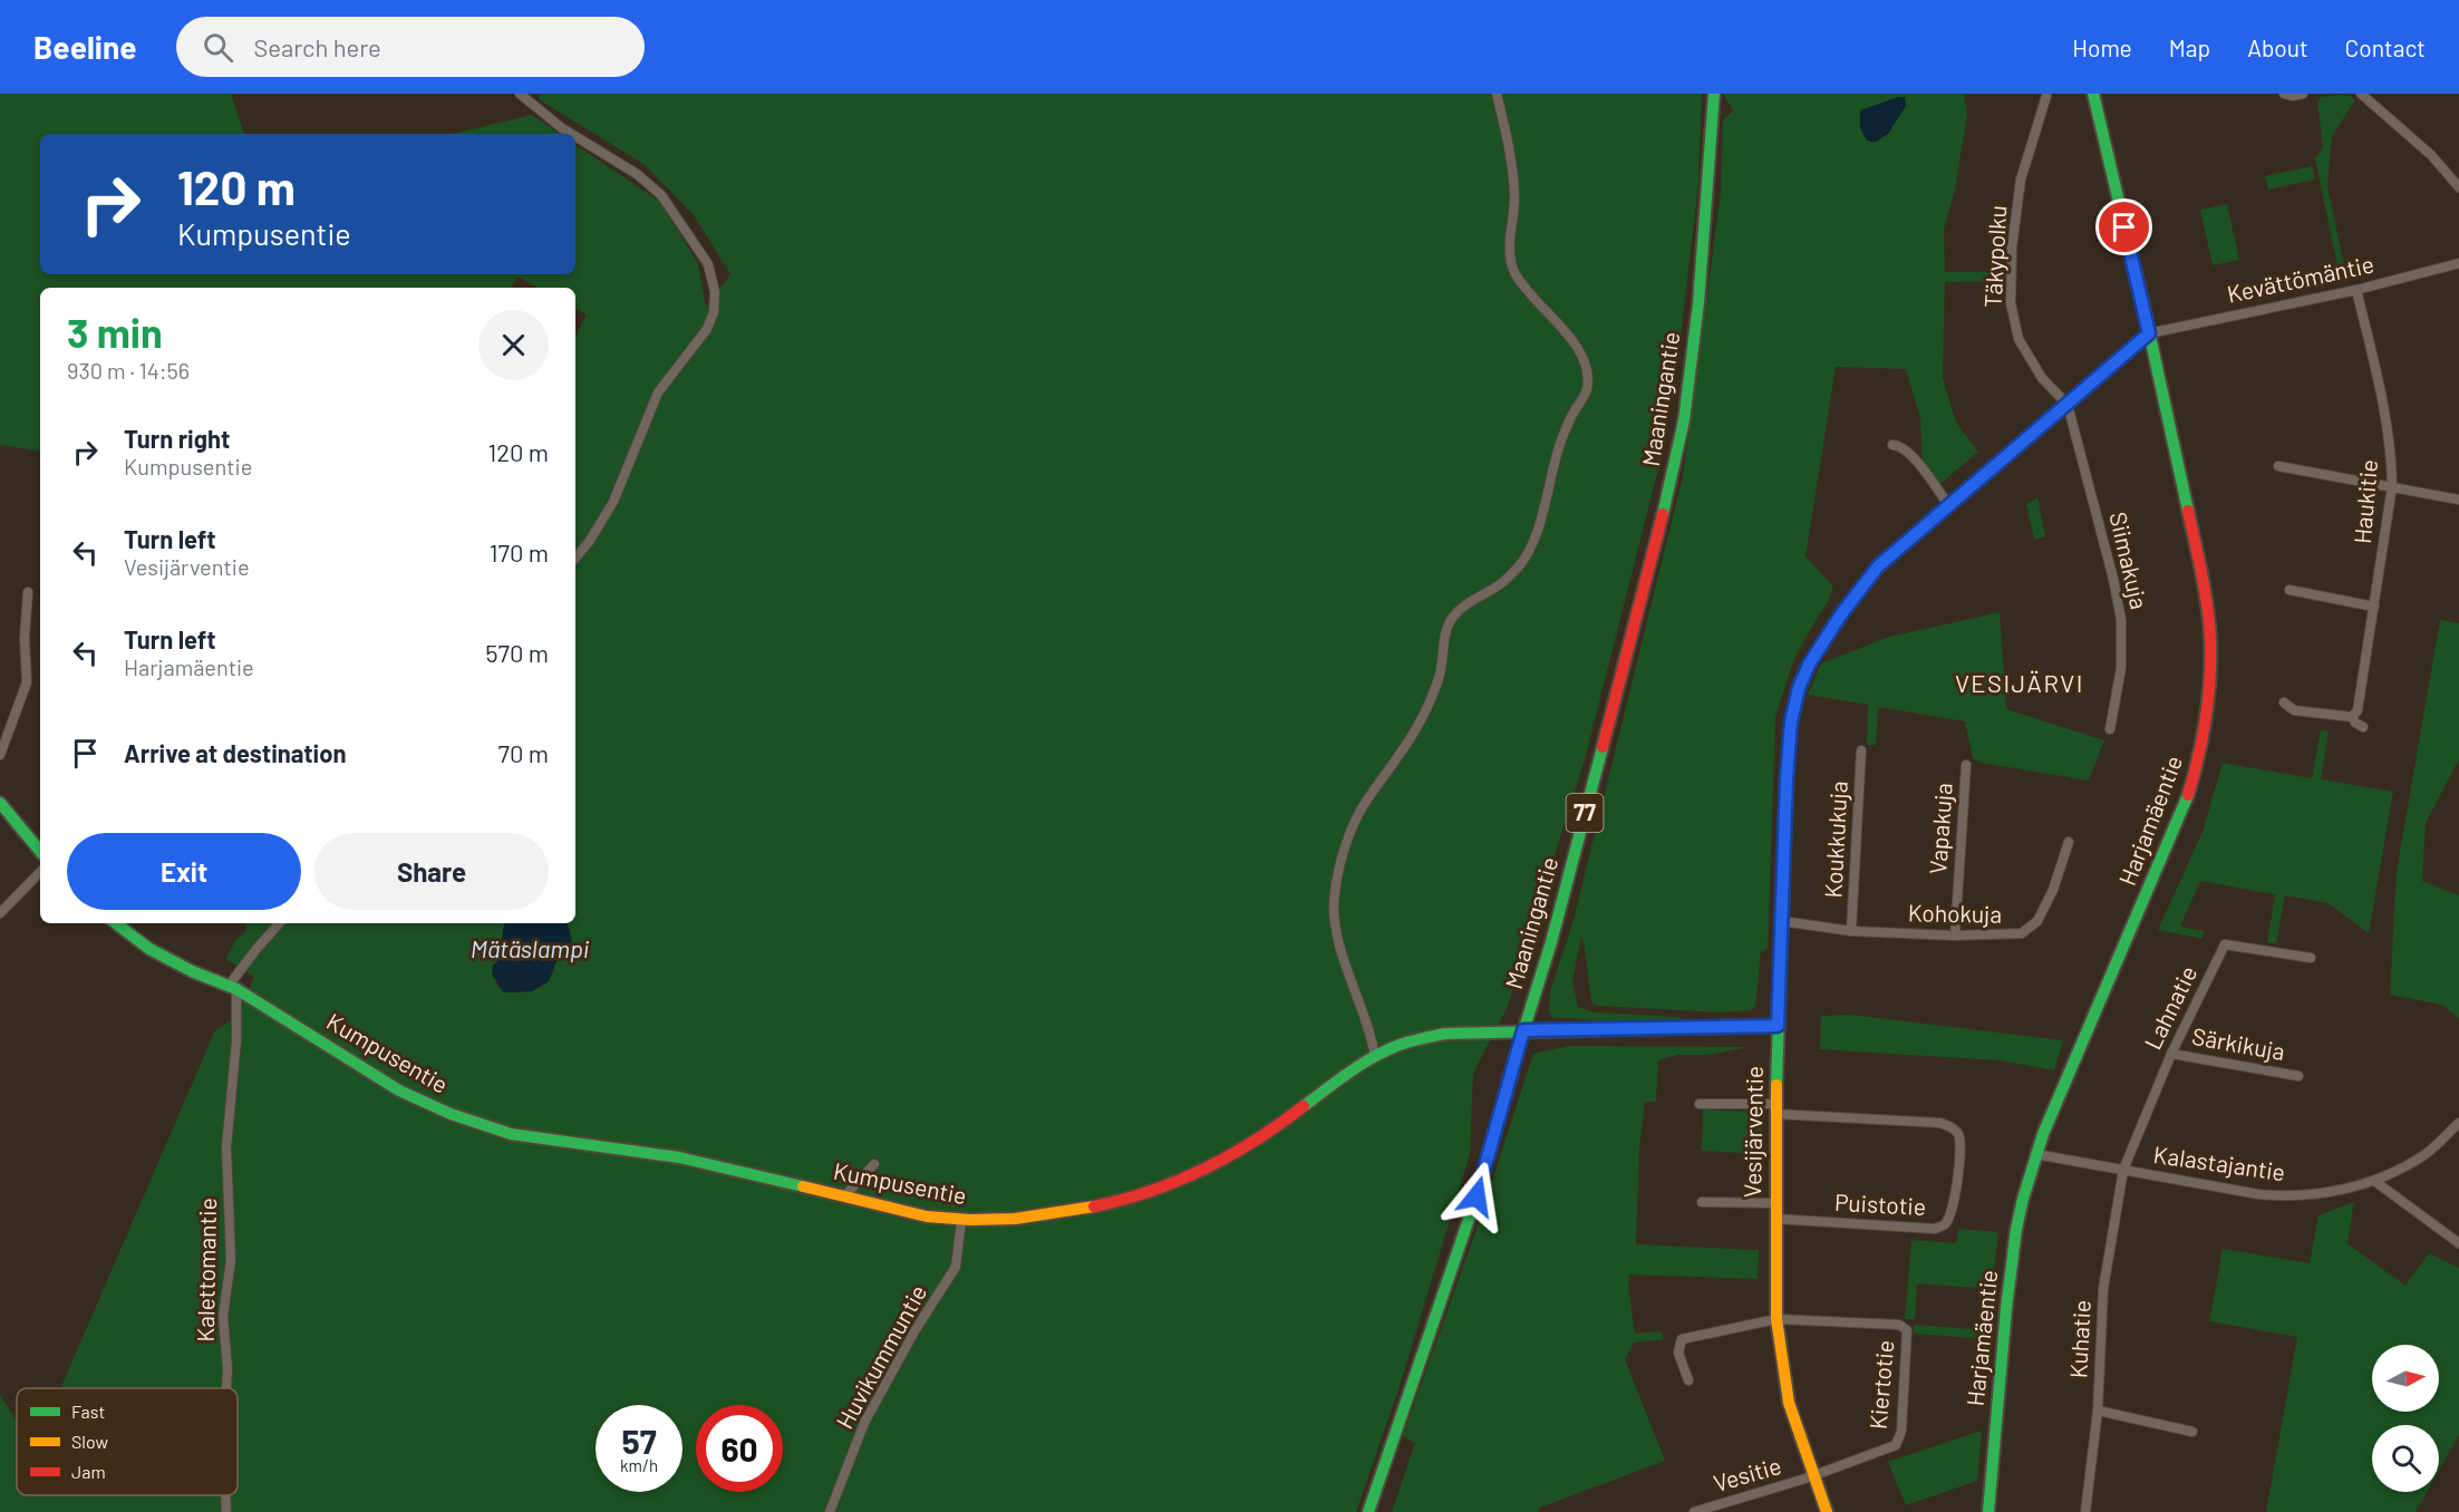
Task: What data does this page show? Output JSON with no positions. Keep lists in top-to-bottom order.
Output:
{
  "streets": {
    "street": [
      "Täkypolku",
      "Kevättömäntie",
      "Maaningantie",
      "Haukitie",
      "Siimakuja",
      "77",
      "Harjamäentie",
      "Vapakuja",
      "Koukkukuja",
      "Kohokuja",
      "Lahnatie",
      "Särkikuja",
      "Kumpusentie",
      "Vesijärventie",
      "Kalastajantie",
      "Puistotie",
      "Kalettomantie",
      "Kuhatie",
      "Huvikummuntie",
      "Kiertotie",
      "Vesitie"
    ]
  },
  "crossings": [
    ["Täkypolku", "Siimakuja"],
    ["Täkypolku", "Vesijärventie"],
    ["Kevättömäntie", "Haukitie"],
    ["Kevättömäntie", "Harjamäentie"],
    ["Kevättömäntie", "Vesijärventie"],
    ["Maaningantie", "Kumpusentie"],
    ["Siimakuja", "Vesijärventie"],
    ["Harjamäentie", "Vesijärventie"],
    ["Harjamäentie", "Kalastajantie"],
    ["Vapakuja", "Kohokuja"],
    ["Koukkukuja", "Kohokuja"],
    ["Kohokuja", "Vesijärventie"],
    ["Lahnatie", "Särkikuja"],
    ["Lahnatie", "Kalastajantie"],
    ["Lahnatie", "Kuhatie"],
    ["Kumpusentie", "Vesijärventie"],
    ["Kumpusentie", "Kalettomantie"],
    ["Kumpusentie", "Huvikummuntie"],
    ["Vesijärventie", "Puistotie"],
    ["Vesijärventie", "Kiertotie"],
    ["Vesijärventie", "Vesitie"],
    ["Kalastajantie", "Kuhatie"],
    ["Kiertotie", "Vesitie"]
  ],
  "districts": ["VESIJÄRVI"],
  "water": ["Mätäslampi"],
  "legend": ["Fast", "Slow", "Jam"],
  "north": "right",
  "page": {
    "header": "Beeline",
    "search": "Search here",
    "nav": [
      "Home",
      "Map",
      "About",
      "Contact"
    ],
    "turn": ["120 m", "Kumpusentie"],
    "heading": ["3 min", "930 m · 14:56"],
    "list": [
      {
        "name": "Turn right",
        "note": "Kumpusentie",
        "value": "120 m"
      },
      {
        "name": "Turn left",
        "note": "Vesijärventie",
        "value": "170 m"
      },
      {
        "name": "Turn left",
        "note": "Harjamäentie",
        "value": "570 m"
      },
      {
        "name": "Arrive at destination",
        "value": "70 m"
      }
    ],
    "buttons": ["Exit", "Share"],
    "speed": "57 km/h",
    "limit": "60"
  }
}
